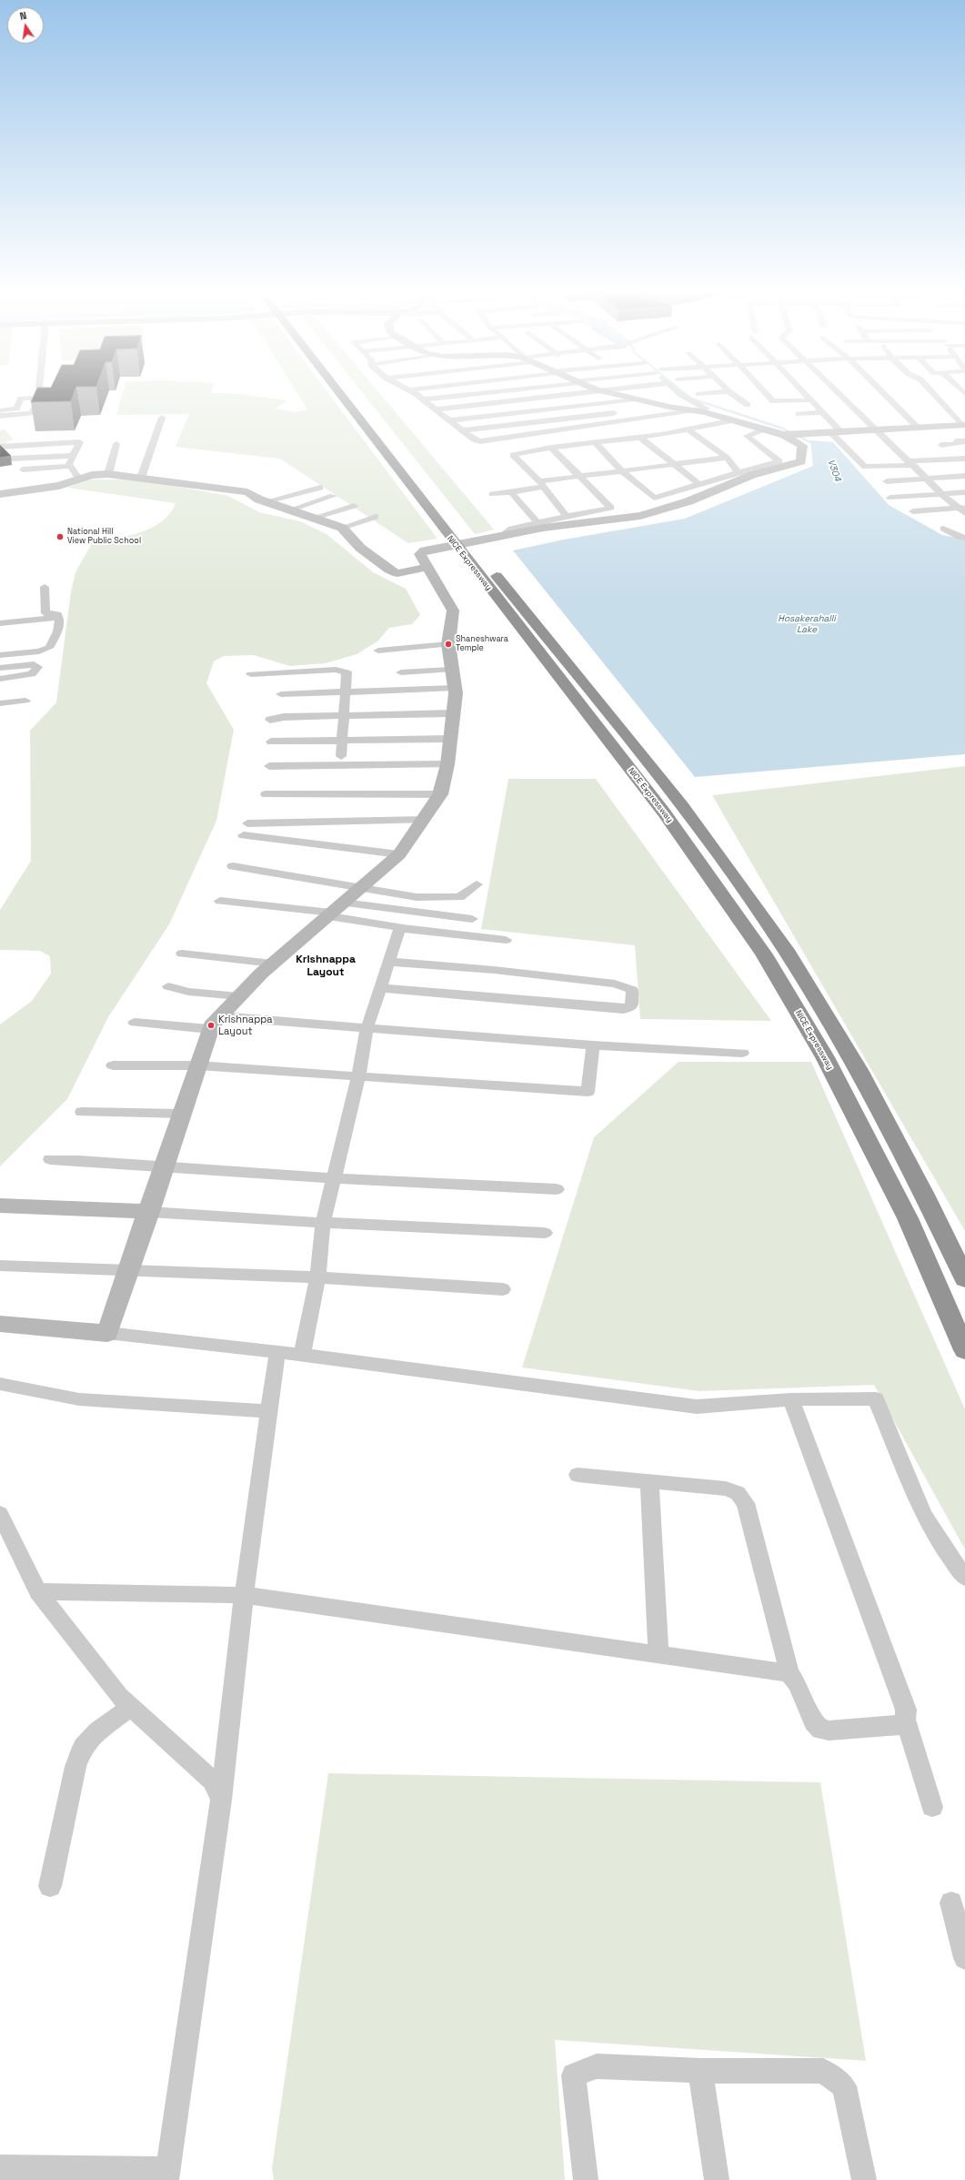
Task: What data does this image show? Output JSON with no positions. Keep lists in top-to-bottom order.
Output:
{
  "streets": {
    "highway": ["NICE Expressway"]
  },
  "districts": ["Krishnappa Layout"],
  "water": ["V304", "Hosakerahalli Lake"],
  "places": ["National Hill View Public School", "Shaneshwara Temple", "Krishnappa Layout"],
  "north": "top"
}
